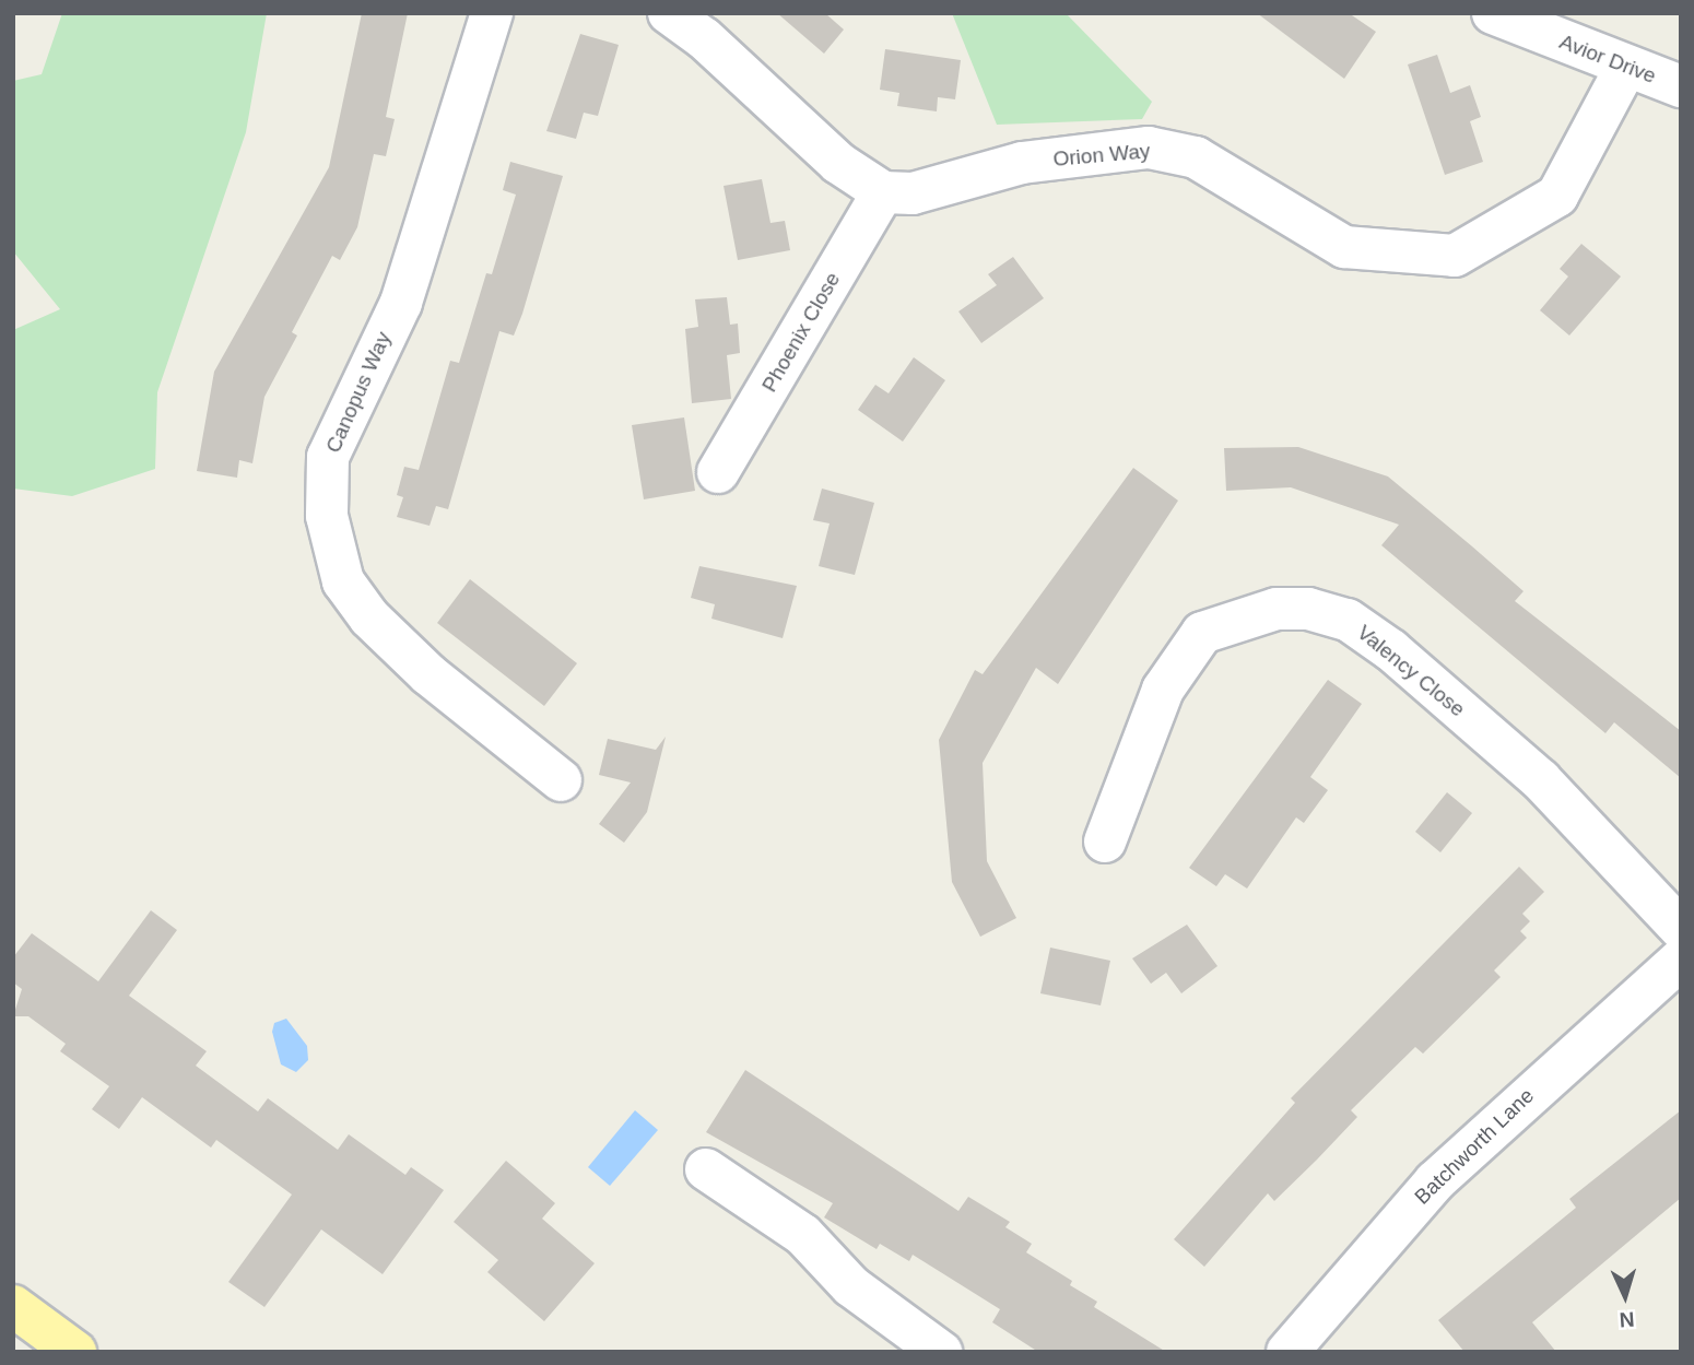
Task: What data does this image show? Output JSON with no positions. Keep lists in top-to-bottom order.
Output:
{
  "streets": {
    "street": [
      "Avior Drive",
      "Orion Way",
      "Phoenix Close",
      "Canopus Way",
      "Valency Close",
      "Batchworth Lane"
    ]
  },
  "crossings": [
    ["Avior Drive", "Orion Way"],
    ["Orion Way", "Phoenix Close"]
  ],
  "north": "bottom"
}
